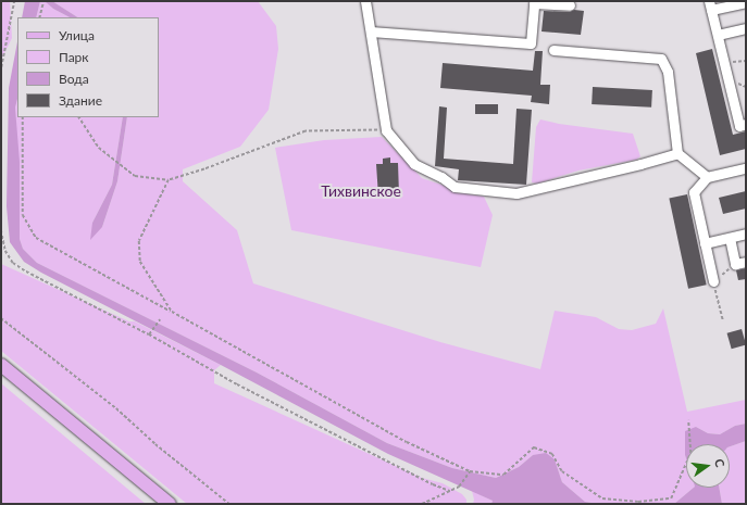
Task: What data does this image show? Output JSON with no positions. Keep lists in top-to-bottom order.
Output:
{
  "parks": ["Тихвинское"],
  "legend": [
    "Улица",
    "Парк",
    "Вода",
    "Здание"
  ],
  "north": "right"
}
